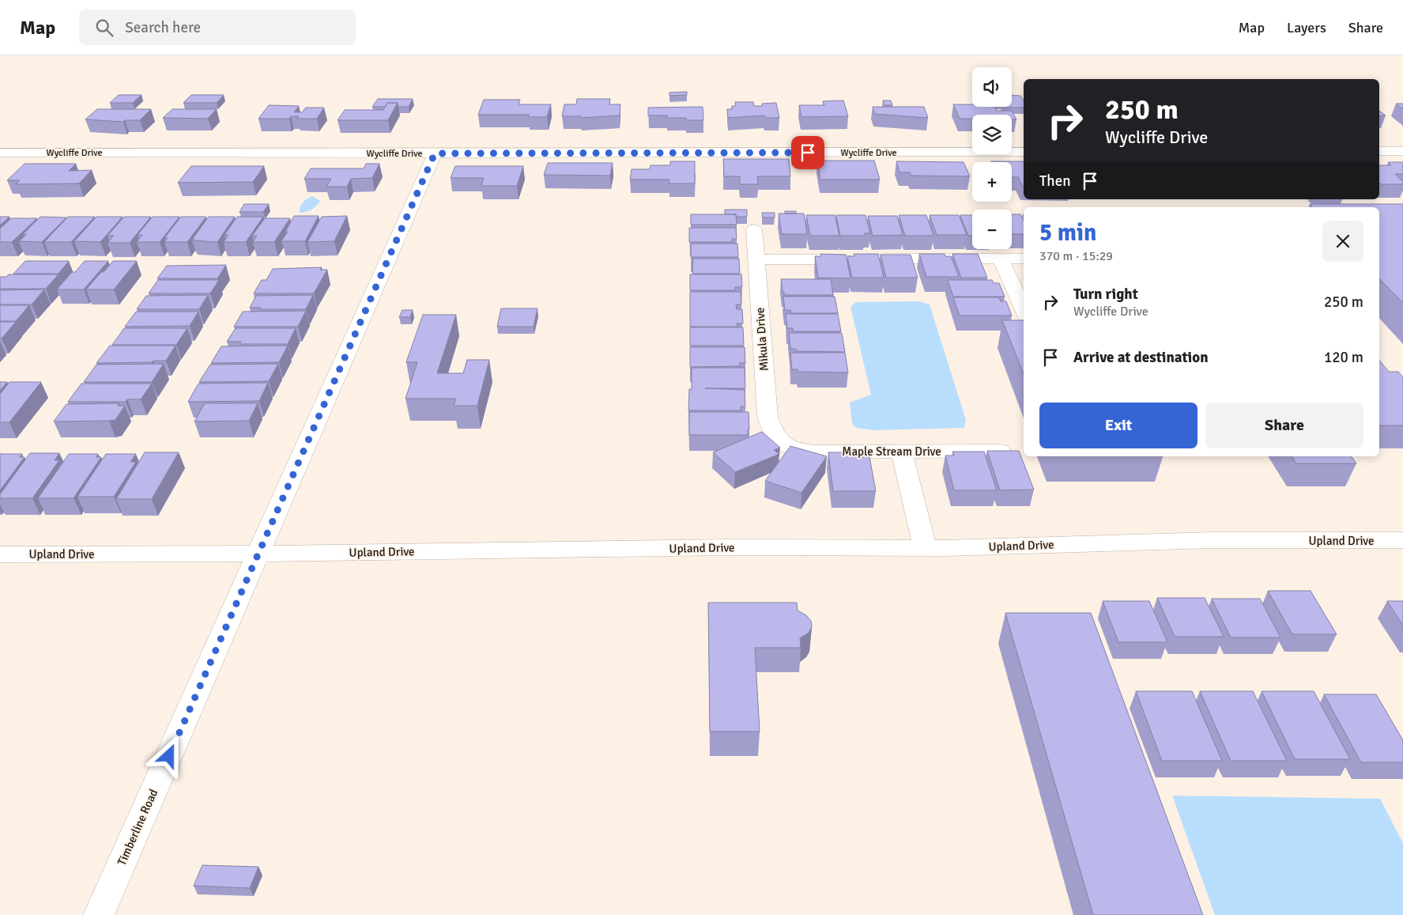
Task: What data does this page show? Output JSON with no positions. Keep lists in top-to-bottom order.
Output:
{
  "streets": {
    "street": [
      "Wycliffe Drive",
      "Mikula Drive",
      "Maple Stream Drive",
      "Upland Drive",
      "Timberline Road"
    ]
  },
  "crossings": [
    ["Wycliffe Drive", "Timberline Road"],
    ["Mikula Drive", "Maple Stream Drive"],
    ["Upland Drive", "Timberline Road"]
  ],
  "page": {
    "header": "Map",
    "search": "Search here",
    "nav": ["Map", "Layers", "Share"],
    "map_buttons": ["+", "−"],
    "turn": ["250 m", "Wycliffe Drive"],
    "then": "Then",
    "heading": ["5 min", "370 m · 15:29"],
    "list": [
      {
        "name": "Turn right",
        "note": "Wycliffe Drive",
        "value": "250 m"
      },
      {
        "name": "Arrive at destination",
        "value": "120 m"
      }
    ],
    "buttons": ["Exit", "Share"]
  }
}
